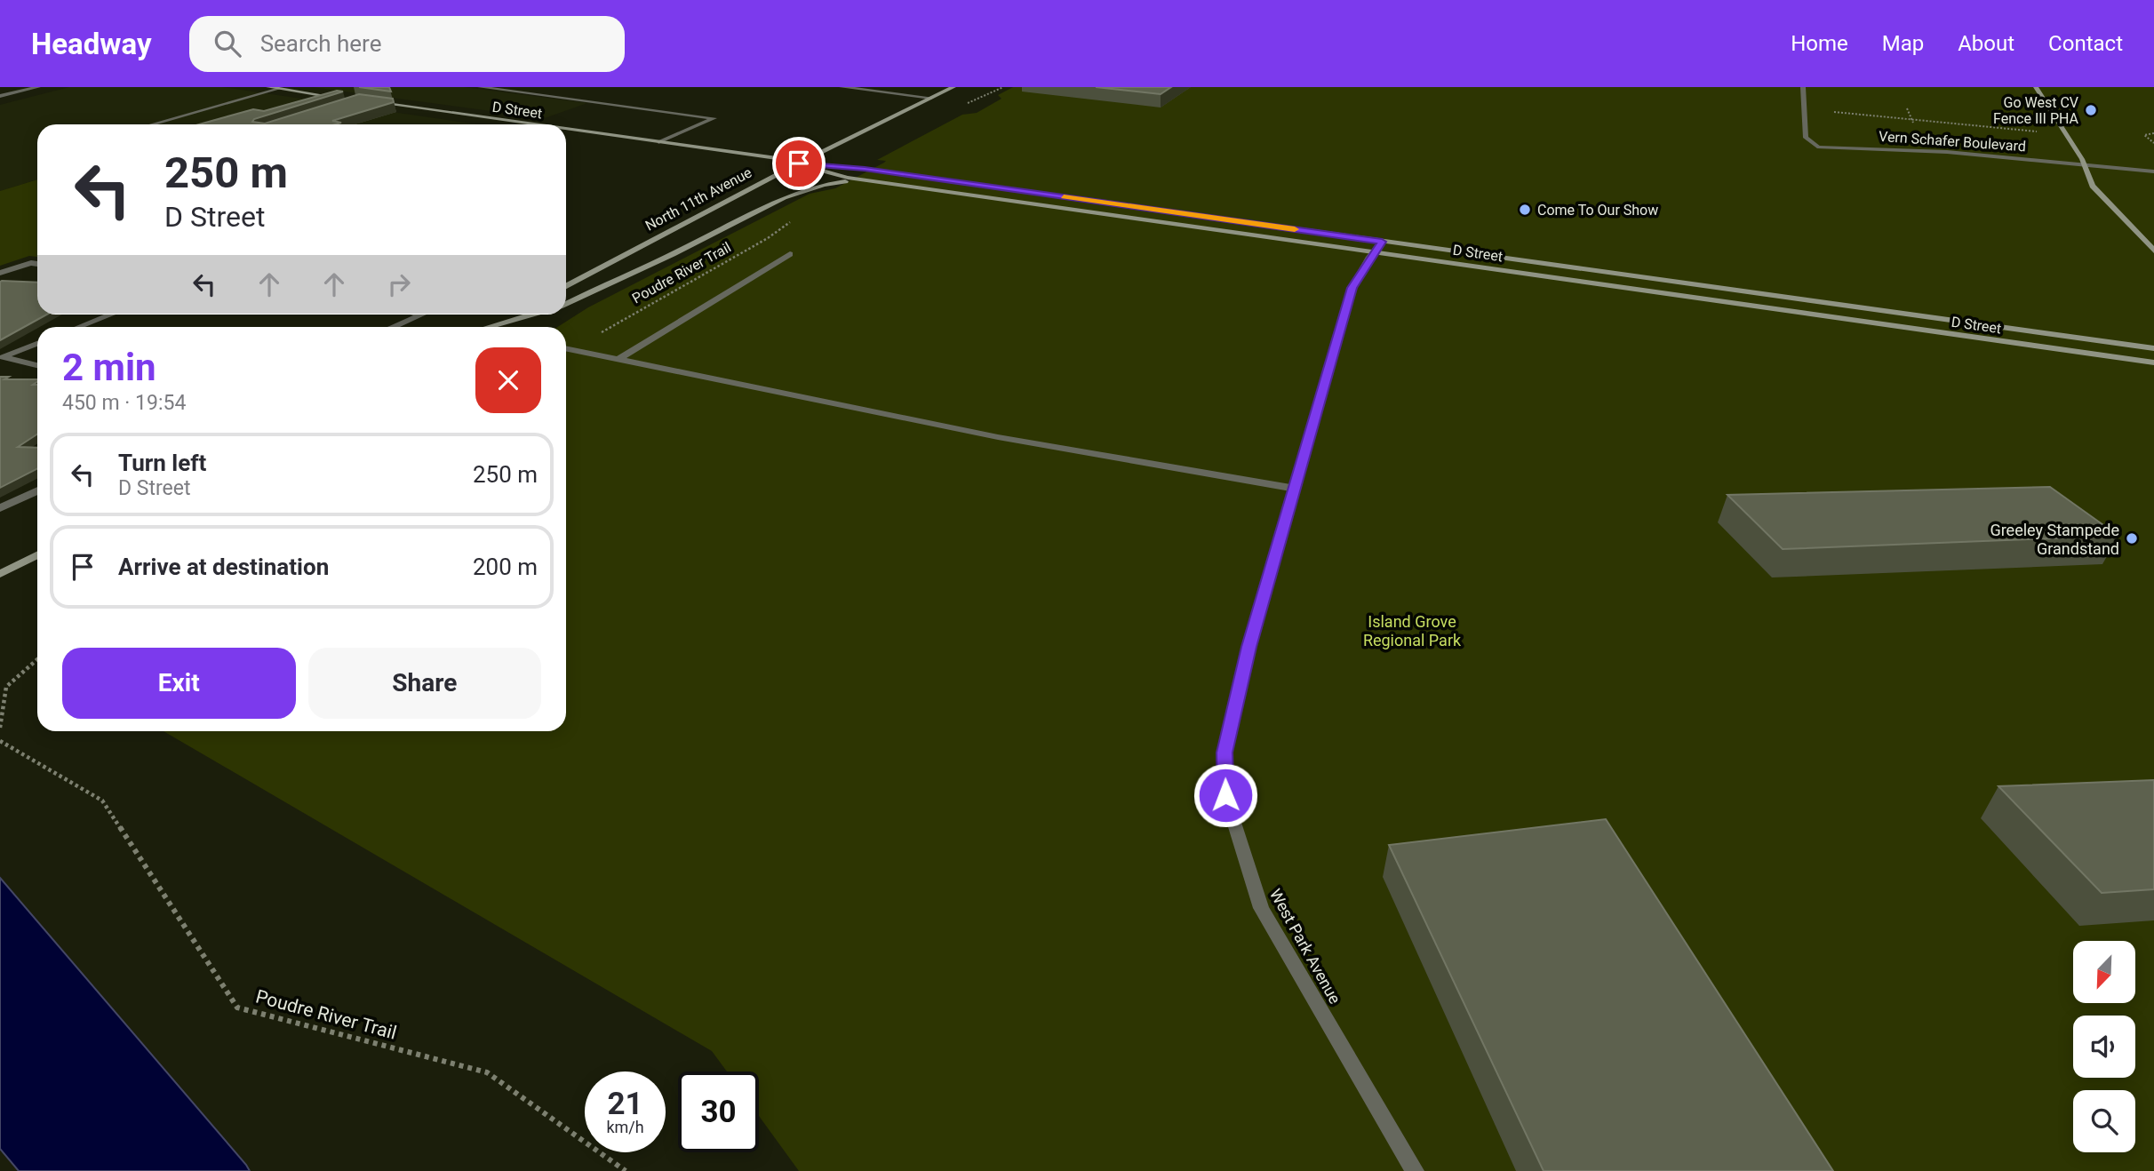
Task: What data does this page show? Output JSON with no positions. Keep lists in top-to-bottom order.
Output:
{
  "streets": {
    "street": [
      "D Street",
      "Vern Schafer Boulevard",
      "North 11th Avenue",
      "West Park Avenue"
    ],
    "path": ["Poudre River Trail"]
  },
  "crossings": [
    ["D Street", "North 11th Avenue"],
    ["D Street", "West Park Avenue"]
  ],
  "parks": ["Island Grove Regional Park"],
  "places": ["Go West CV Fence III PHA", "Come To Our Show", "Greeley Stampede Grandstand"],
  "north": "bottom left",
  "page": {
    "header": "Headway",
    "search": "Search here",
    "nav": [
      "Home",
      "Map",
      "About",
      "Contact"
    ],
    "turn": ["250 m", "D Street"],
    "heading": ["2 min", "450 m · 19:54"],
    "list": [
      {
        "name": "Turn left",
        "note": "D Street",
        "value": "250 m"
      },
      {
        "name": "Arrive at destination",
        "value": "200 m"
      }
    ],
    "buttons": ["Exit", "Share"],
    "speed": "21 km/h",
    "limit": "30"
  }
}
